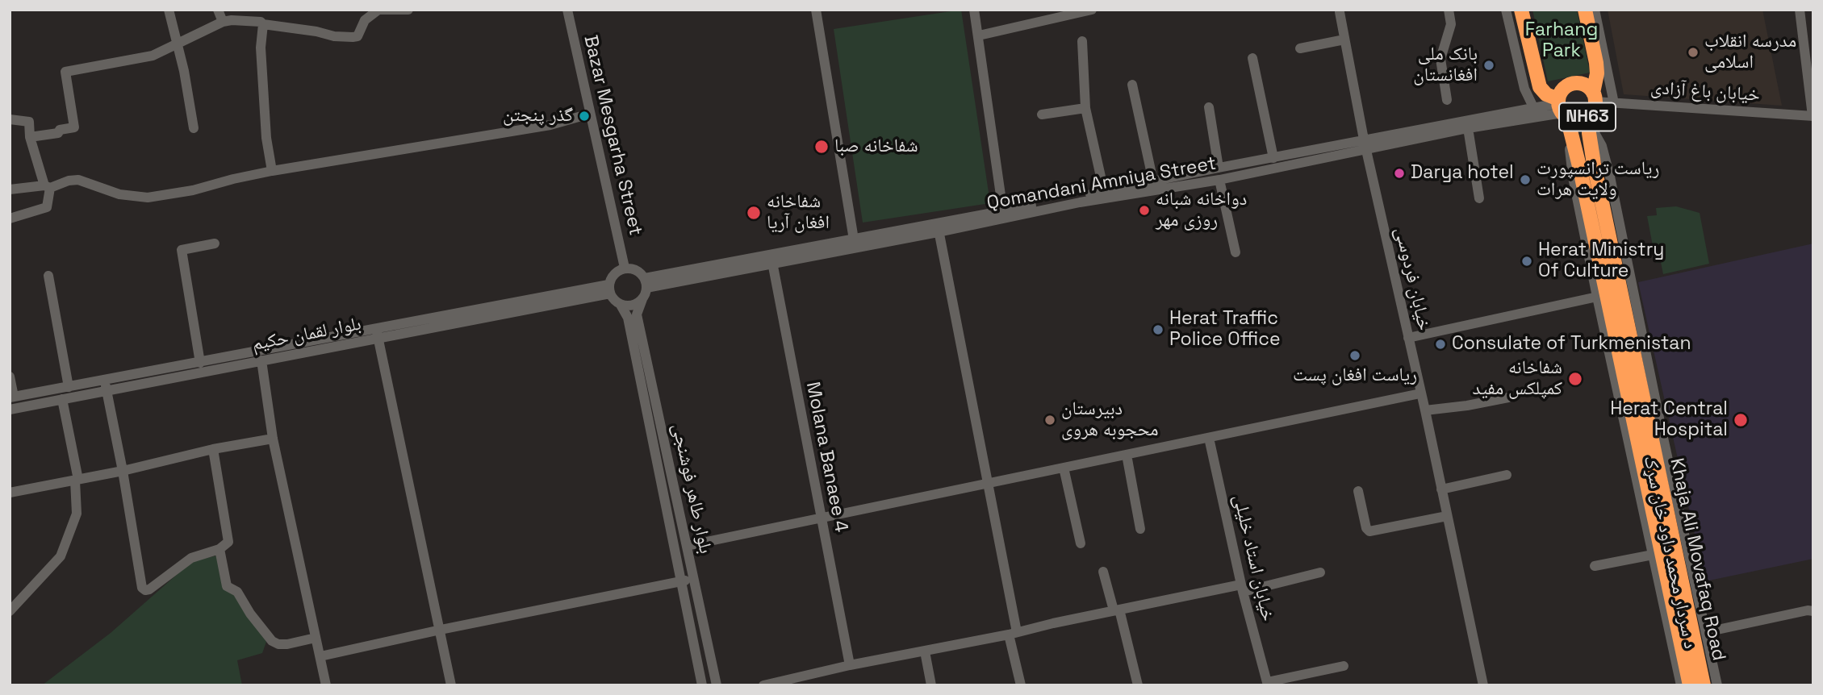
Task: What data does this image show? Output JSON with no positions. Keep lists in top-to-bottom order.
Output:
{
  "streets": {
    "highway": ["NH63", "Khaja Ali Movafaq Road"],
    "street": [
      "خیابان باغ آزادی",
      "Bazar Mesgarha Street",
      "Qomandani Amniya Street",
      "خیابان فردوسی",
      "بلوار لقمان حکیم",
      "Molana Banaee 4",
      "بلوار طاهر فوشنجی",
      "د سردار محمد داود خان سړک",
      "خیابان استاد خلیلی"
    ]
  },
  "crossings": [
    ["خیابان باغ آزادی", "NH63"],
    ["خیابان باغ آزادی", "Qomandani Amniya Street"],
    ["خیابان باغ آزادی", "Khaja Ali Movafaq Road"],
    ["NH63", "Qomandani Amniya Street"],
    ["NH63", "Khaja Ali Movafaq Road"],
    ["Bazar Mesgarha Street", "Qomandani Amniya Street"],
    ["Bazar Mesgarha Street", "بلوار لقمان حکیم"],
    ["Bazar Mesgarha Street", "بلوار طاهر فوشنجی"],
    ["Qomandani Amniya Street", "خیابان فردوسی"],
    ["Qomandani Amniya Street", "بلوار لقمان حکیم"],
    ["Qomandani Amniya Street", "Molana Banaee 4"],
    ["Qomandani Amniya Street", "بلوار طاهر فوشنجی"],
    ["Qomandani Amniya Street", "Khaja Ali Movafaq Road"],
    ["بلوار لقمان حکیم", "بلوار طاهر فوشنجی"],
    ["د سردار محمد داود خان سړک", "Khaja Ali Movafaq Road"]
  ],
  "parks": ["Farhang Park"],
  "places": [
    "مدرسه انقلاب اسلامی",
    "بانک ملی افغانستان",
    "گذر پنجتن",
    "شفاخانه صبا",
    "Darya hotel",
    "ریاست ترانسپورت ولایت هرات",
    "دواخانه شبانه روزی مهر",
    "شفاخانه افغان آریا",
    "Herat Ministry Of Culture",
    "Herat Traffic Police Office",
    "Consulate of Turkmenistan",
    "ریاست افغان پست",
    "شفاخانه کمپلکس مفید",
    "دبیرستان محجوبه هروی",
    "Herat Central Hospital"
  ]
}
